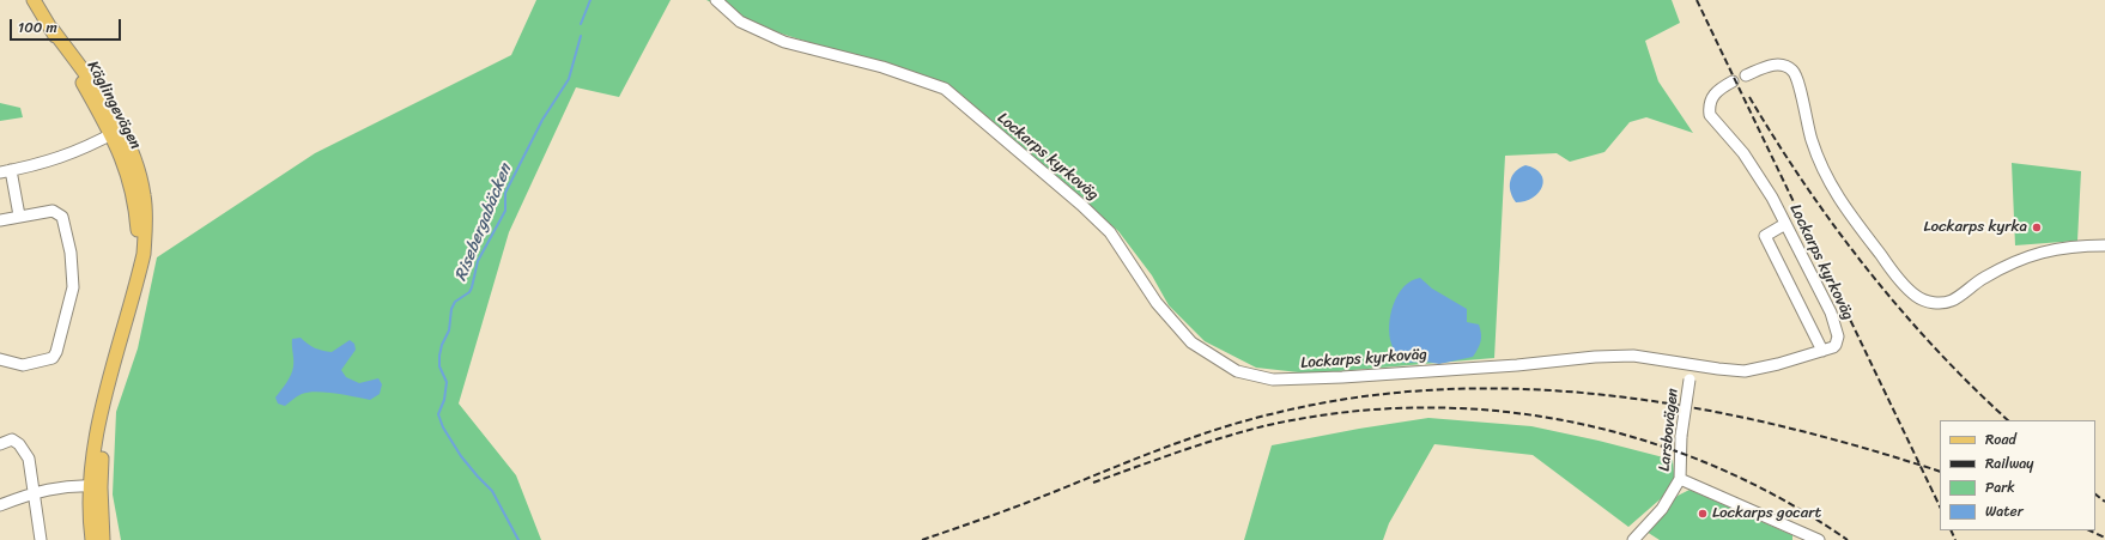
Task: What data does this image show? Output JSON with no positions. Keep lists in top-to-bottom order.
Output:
{
  "streets": {
    "main road": ["Käglingevägen"],
    "street": ["Lockarps kyrkoväg", "Larsbovägen"]
  },
  "crossings": [
    ["Lockarps kyrkoväg", "Larsbovägen"]
  ],
  "water": ["Risebergabäcken"],
  "places": ["Lockarps kyrka", "Lockarps gocart"],
  "legend": [
    "Road",
    "Railway",
    "Park",
    "Water"
  ],
  "scale_bar": "100 m"
}
